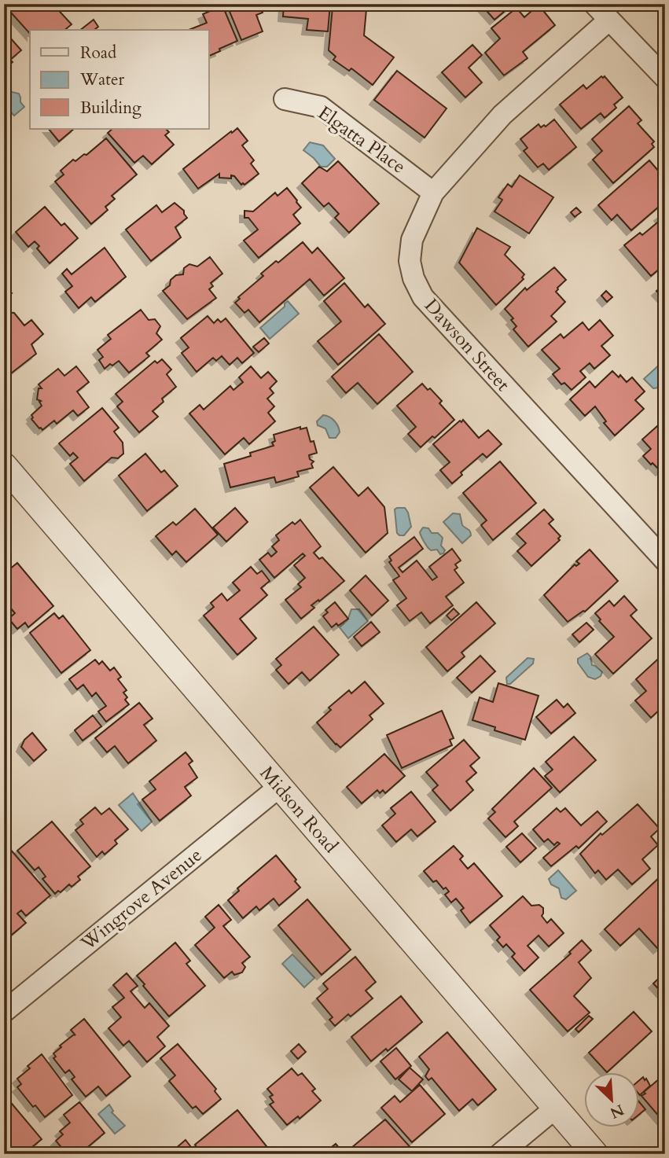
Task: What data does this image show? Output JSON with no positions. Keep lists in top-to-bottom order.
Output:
{
  "streets": {
    "street": [
      "Elgatta Place",
      "Dawson Street",
      "Midson Road",
      "Wingrove Avenue"
    ]
  },
  "crossings": [
    ["Elgatta Place", "Dawson Street"],
    ["Midson Road", "Wingrove Avenue"]
  ],
  "legend": ["Road", "Water", "Building"],
  "north": "bottom right"
}
